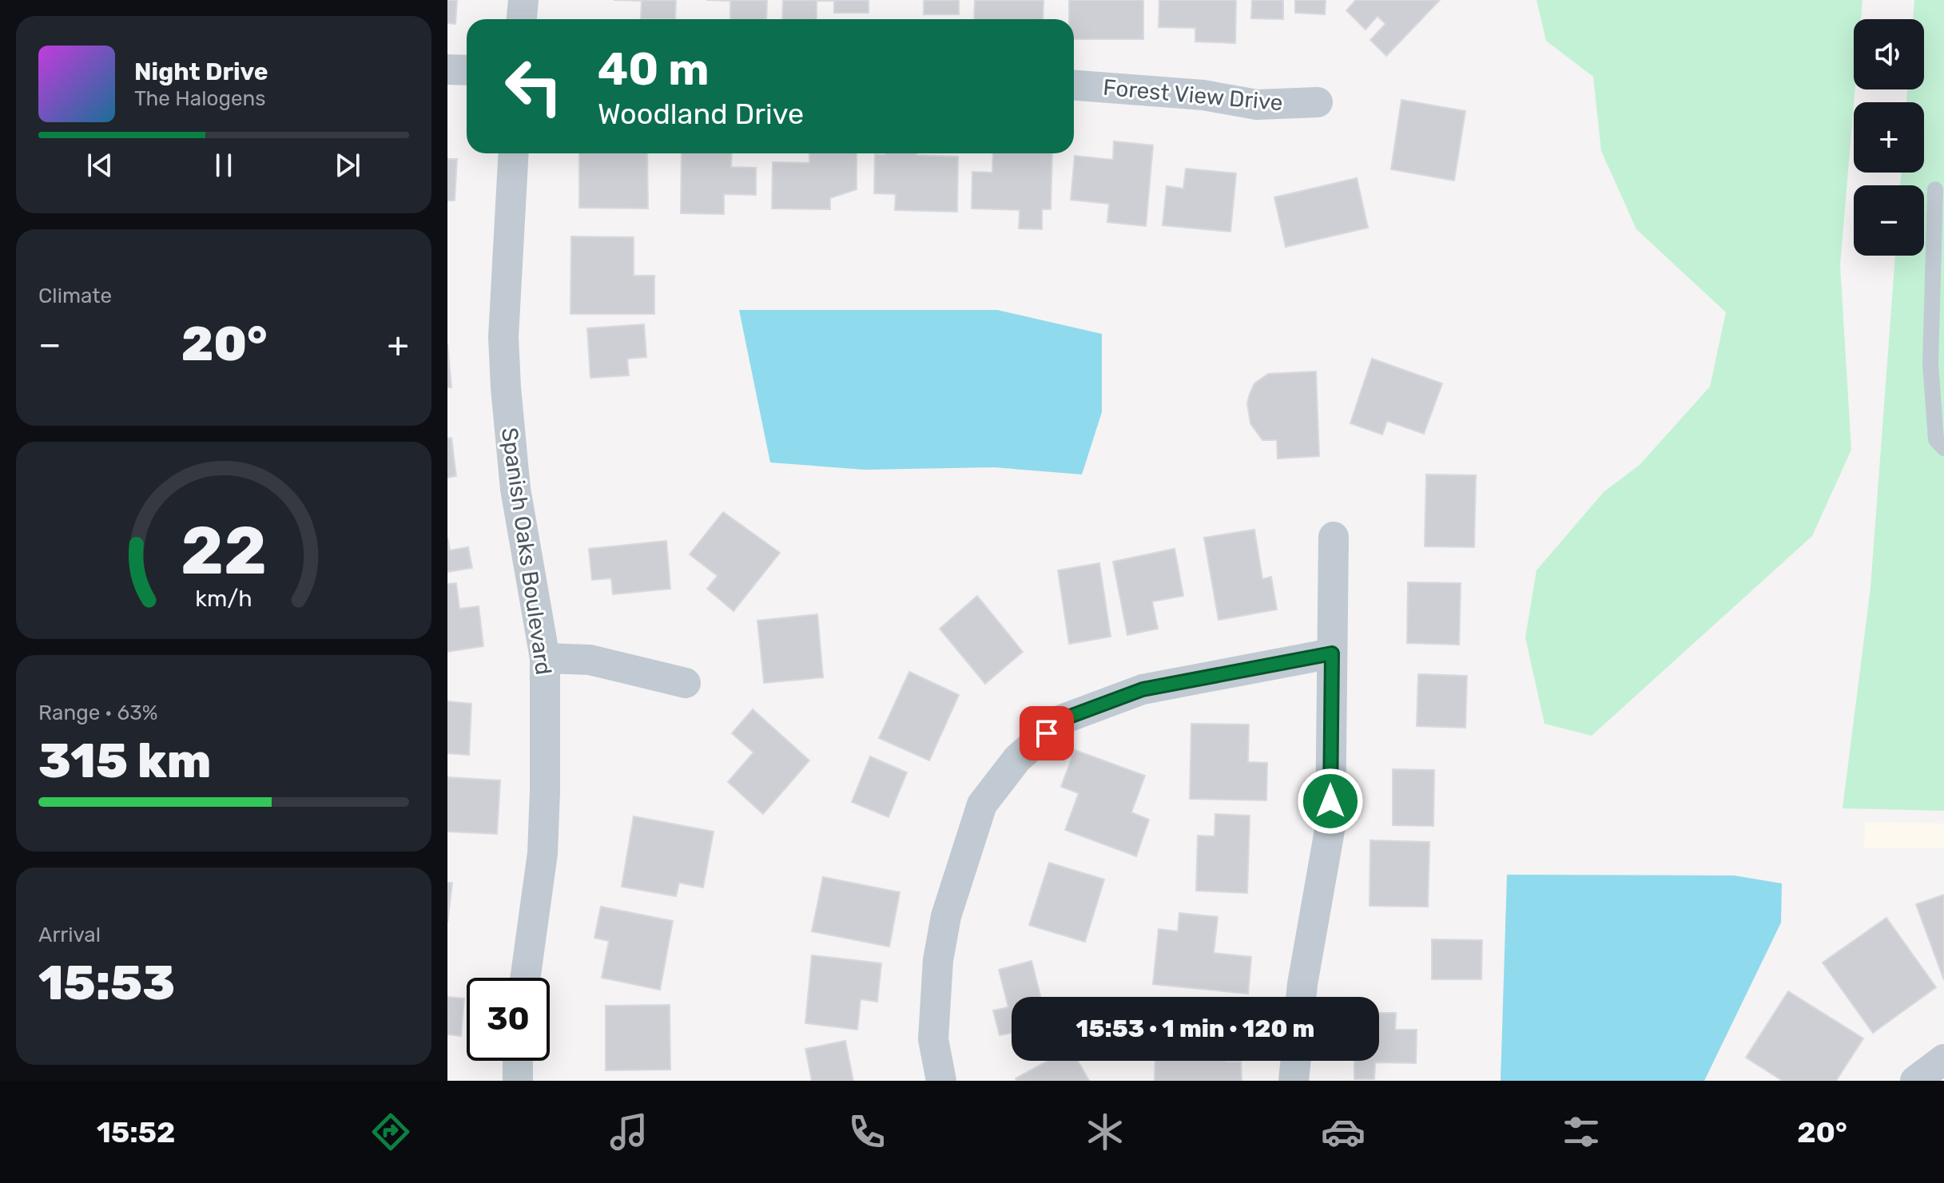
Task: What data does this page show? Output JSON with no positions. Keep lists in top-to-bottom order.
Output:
{
  "streets": {
    "street": ["Forest View Drive", "Spanish Oaks Boulevard"]
  },
  "page": {
    "map_buttons": ["+", "−"],
    "turn": ["40 m", "Woodland Drive"],
    "song": ["Night Drive", "The Halogens"],
    "tile": [
      "Climate",
      ["Range · 63%", "315 km"],
      ["Arrival", "15:53"]
    ],
    "heat": ["−", "20°", "+"],
    "limit": "30",
    "trip": "15:53 · 1 min · 120 m",
    "tabs": ["15:52", "20°"],
    "gauge": ["22", "km/h"]
  }
}
